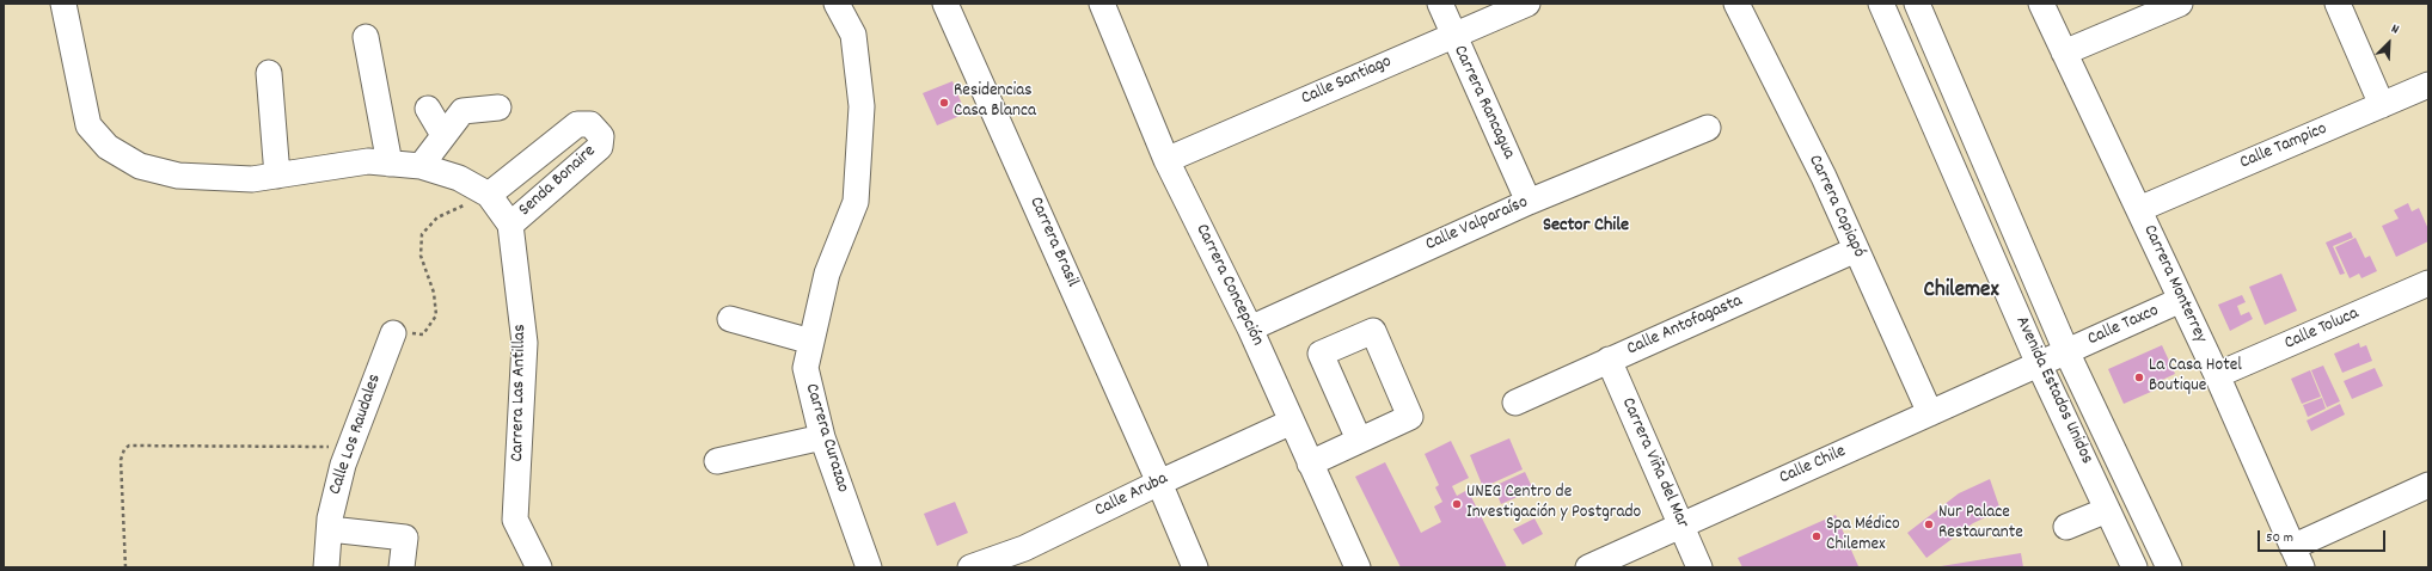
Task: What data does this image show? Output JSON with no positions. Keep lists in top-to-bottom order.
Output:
{
  "streets": {
    "street": [
      "Calle Santiago",
      "Carrera Rancagua",
      "Calle Tampico",
      "Senda Bonaire",
      "Carrera Copiapó",
      "Calle Valparaíso",
      "Carrera Brasil",
      "Carrera Monterrey",
      "Carrera Concepción",
      "Calle Antofagasta",
      "Calle Taxco",
      "Calle Toluca",
      "Avenida Estados Unidos",
      "Carrera Las Antillas",
      "Calle Los Raudales",
      "Carrera Curazao",
      "Carrera Viña del Mar",
      "Calle Chile",
      "Calle Aruba"
    ]
  },
  "crossings": [
    ["Calle Santiago", "Carrera Rancagua"],
    ["Calle Santiago", "Carrera Concepción"],
    ["Carrera Rancagua", "Calle Valparaíso"],
    ["Calle Tampico", "Carrera Monterrey"],
    ["Senda Bonaire", "Carrera Las Antillas"],
    ["Carrera Copiapó", "Calle Antofagasta"],
    ["Carrera Copiapó", "Calle Chile"],
    ["Calle Valparaíso", "Carrera Concepción"],
    ["Carrera Brasil", "Calle Aruba"],
    ["Carrera Monterrey", "Calle Taxco"],
    ["Carrera Monterrey", "Calle Toluca"],
    ["Carrera Concepción", "Calle Aruba"],
    ["Calle Antofagasta", "Carrera Viña del Mar"],
    ["Calle Taxco", "Avenida Estados Unidos"],
    ["Calle Taxco", "Calle Chile"],
    ["Avenida Estados Unidos", "Calle Chile"],
    ["Carrera Viña del Mar", "Calle Chile"]
  ],
  "districts": ["Sector Chile", "Chilemex"],
  "places": [
    "Residencias Casa Blanca",
    "La Casa Hotel Boutique",
    "UNEG Centro de Investigación y Postgrado",
    "Nur Palace Restaurante",
    "Spa Médico Chilemex"
  ],
  "scale_bar": "50 m",
  "north": "top right"
}
